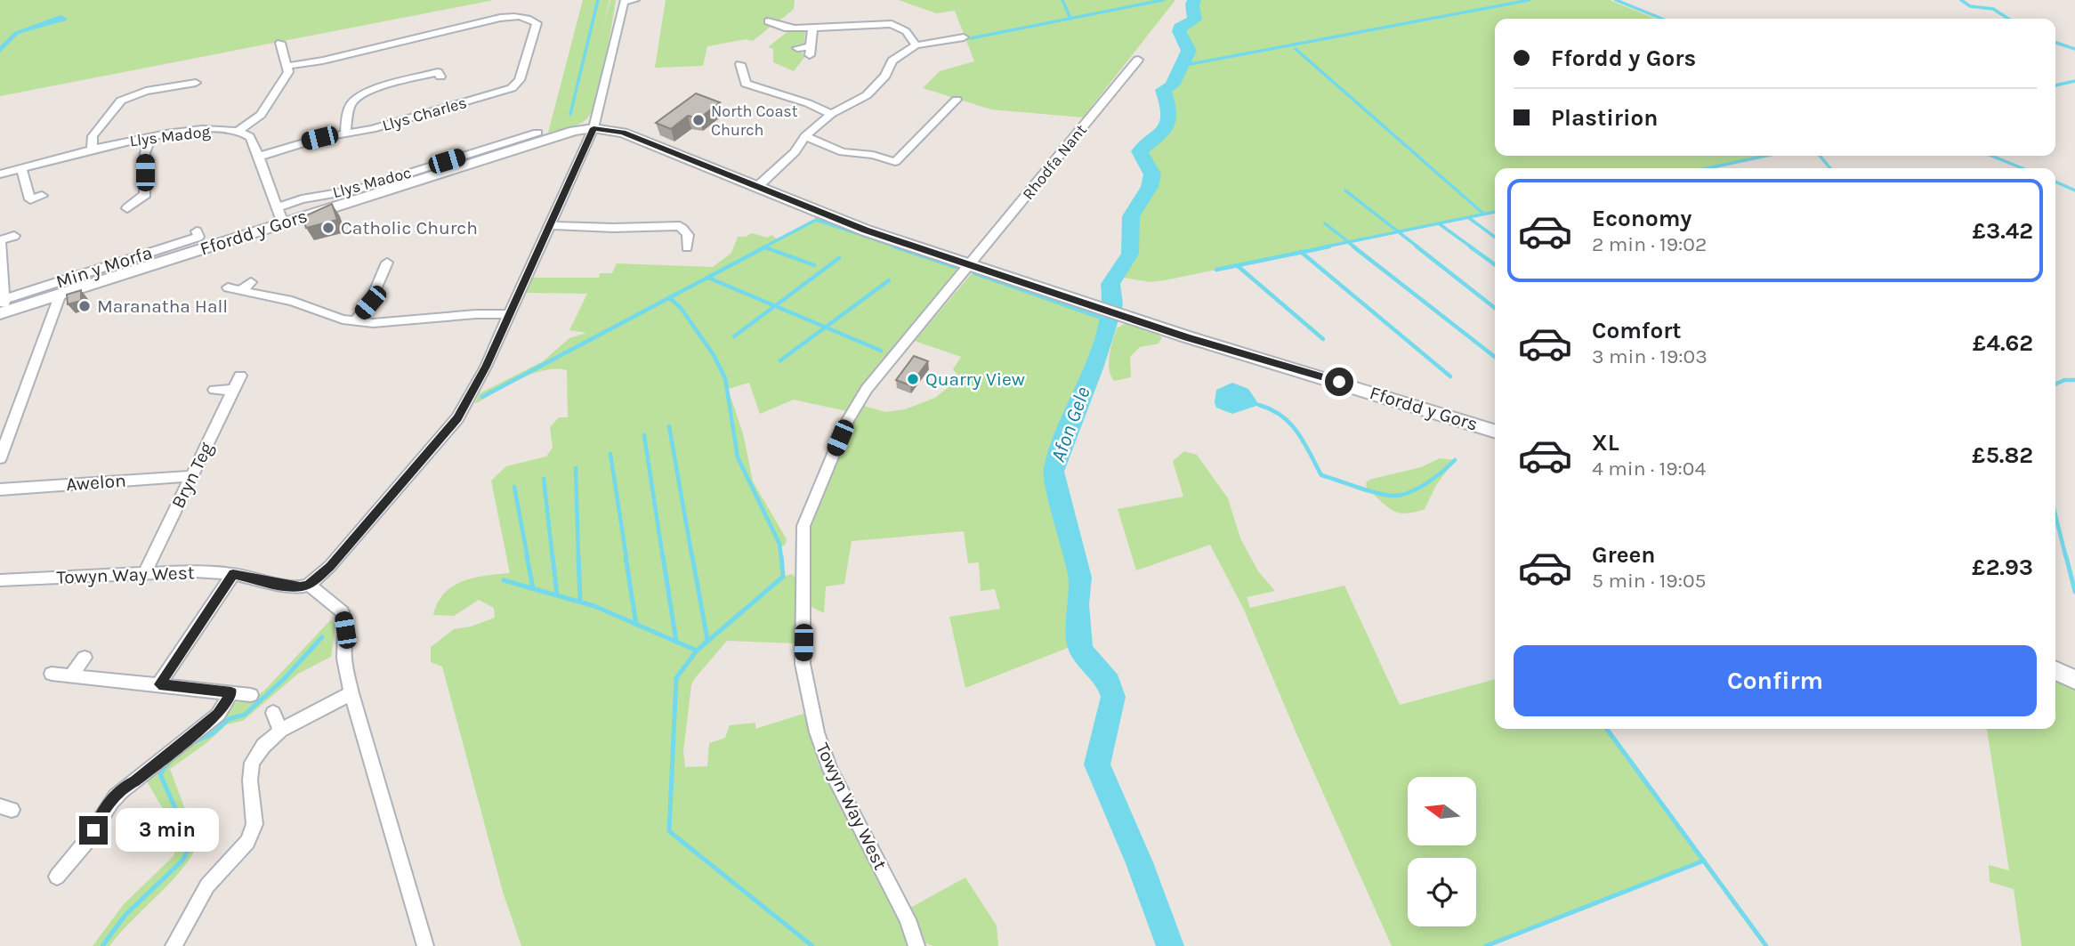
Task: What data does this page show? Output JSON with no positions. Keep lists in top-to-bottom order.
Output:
{
  "streets": {
    "street": [
      "Llys Charles",
      "Llys Madog",
      "Rhodfa Nant",
      "Llys Madoc",
      "Ffordd y Gors",
      "Min y Morfa",
      "Bryn Teg",
      "Awelon",
      "Towyn Way West"
    ]
  },
  "crossings": [
    ["Llys Charles", "Llys Madog"],
    ["Llys Madog", "Llys Madoc"],
    ["Llys Madog", "Ffordd y Gors"],
    ["Rhodfa Nant", "Ffordd y Gors"],
    ["Rhodfa Nant", "Towyn Way West"],
    ["Ffordd y Gors", "Min y Morfa"],
    ["Ffordd y Gors", "Towyn Way West"],
    ["Bryn Teg", "Awelon"],
    ["Bryn Teg", "Towyn Way West"]
  ],
  "water": ["Afon Gele"],
  "places": [
    "North Coast Church",
    "Catholic Church",
    "Maranatha Hall",
    "Quarry View"
  ],
  "north": "left",
  "page": {
    "banner": ["Ffordd y Gors", "Plastirion"],
    "list": [
      {
        "name": "Economy",
        "note": "2 min · 19:02",
        "value": "£3.42"
      },
      {
        "name": "Comfort",
        "note": "3 min · 19:03",
        "value": "£4.62"
      },
      {
        "name": "XL",
        "note": "4 min · 19:04",
        "value": "£5.82"
      },
      {
        "name": "Green",
        "note": "5 min · 19:05",
        "value": "£2.93"
      }
    ],
    "buttons": "Confirm",
    "bubble": "3 min"
  }
}
